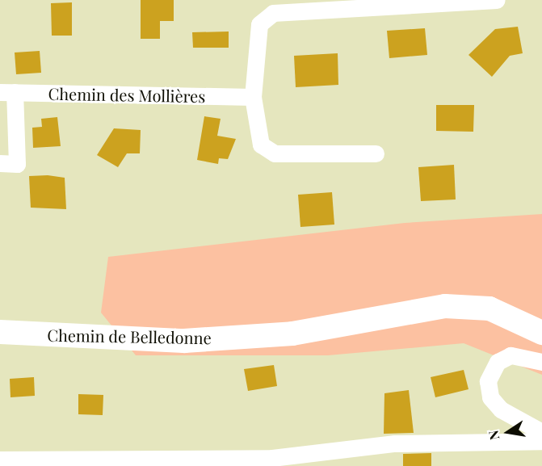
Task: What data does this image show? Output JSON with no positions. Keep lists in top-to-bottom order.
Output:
{
  "streets": {
    "main road": ["Chemin de Belledonne"],
    "street": ["Chemin des Mollières"]
  },
  "north": "left"
}
